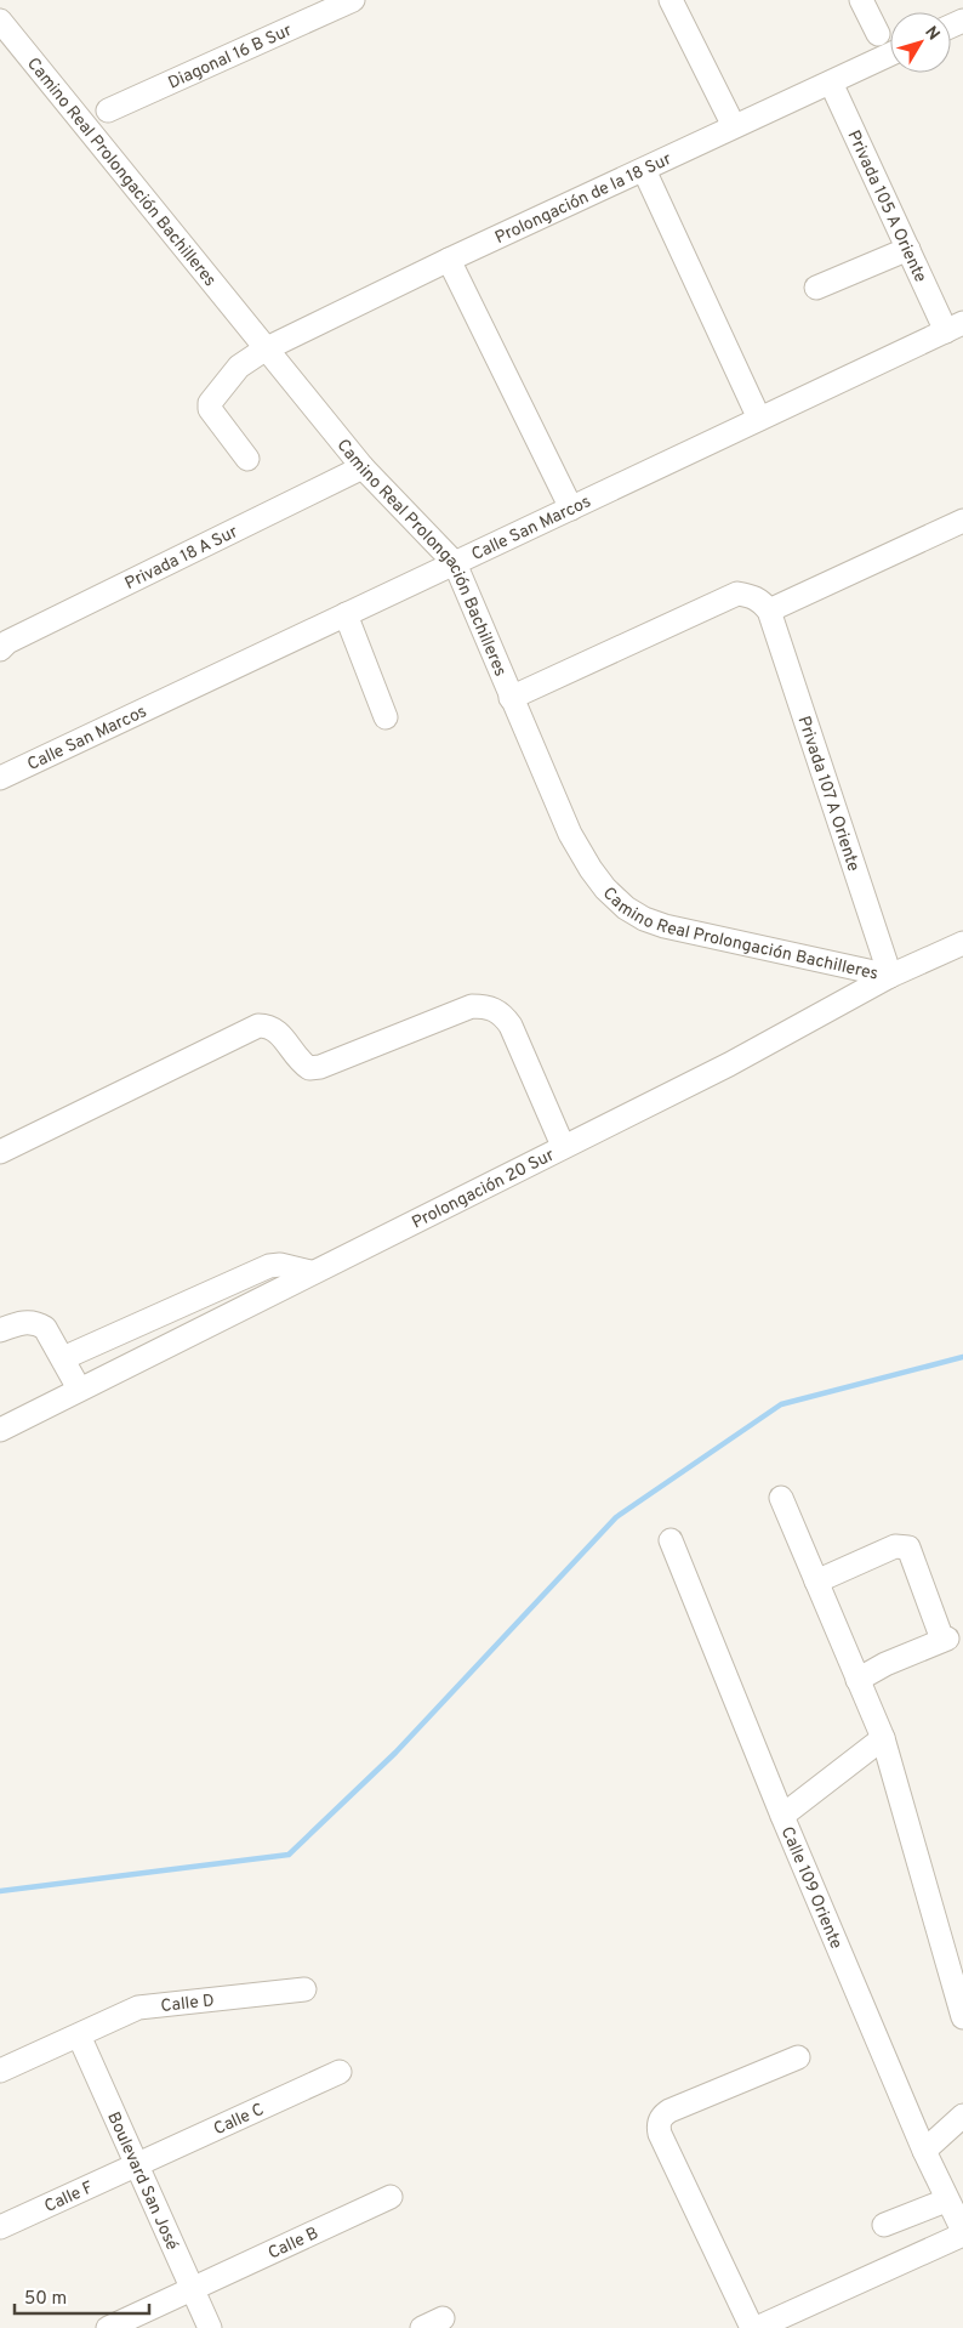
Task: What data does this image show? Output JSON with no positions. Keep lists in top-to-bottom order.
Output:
{
  "streets": {
    "street": [
      "Diagonal 16 B Sur",
      "Camino Real Prolongación Bachilleres",
      "Prolongación de la 18 Sur",
      "Privada 105 A Oriente",
      "Calle San Marcos",
      "Privada 18 A Sur",
      "Privada 107 A Oriente",
      "Prolongación 20 Sur",
      "Calle 109 Oriente",
      "Calle D",
      "Calle C",
      "Boulevard San José",
      "Calle F",
      "Calle B"
    ]
  },
  "crossings": [
    ["Camino Real Prolongación Bachilleres", "Prolongación de la 18 Sur"],
    ["Camino Real Prolongación Bachilleres", "Calle San Marcos"],
    ["Camino Real Prolongación Bachilleres", "Privada 18 A Sur"],
    ["Camino Real Prolongación Bachilleres", "Privada 107 A Oriente"],
    ["Camino Real Prolongación Bachilleres", "Prolongación 20 Sur"],
    ["Prolongación de la 18 Sur", "Privada 105 A Oriente"],
    ["Privada 105 A Oriente", "Calle San Marcos"],
    ["Privada 107 A Oriente", "Prolongación 20 Sur"],
    ["Calle D", "Boulevard San José"],
    ["Calle C", "Boulevard San José"],
    ["Calle C", "Calle F"],
    ["Boulevard San José", "Calle F"],
    ["Boulevard San José", "Calle B"]
  ],
  "scale_bar": "50 m",
  "north": "top right"
}
